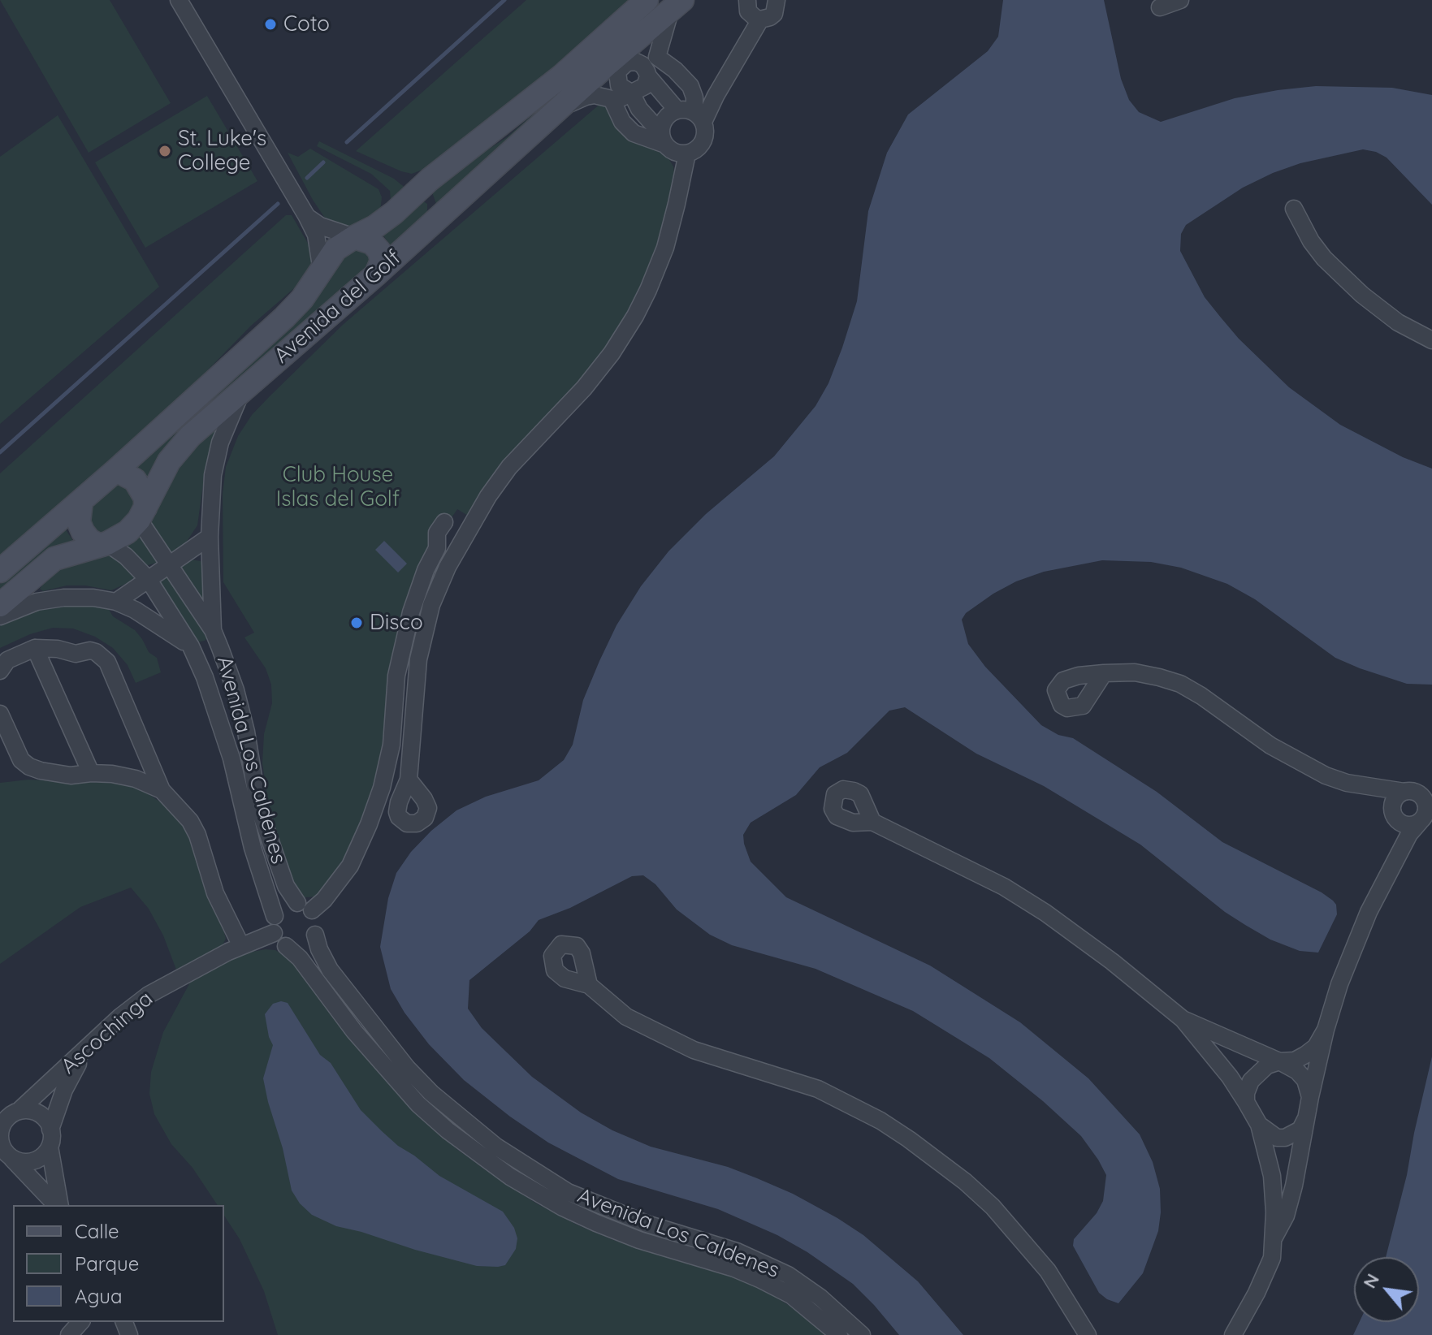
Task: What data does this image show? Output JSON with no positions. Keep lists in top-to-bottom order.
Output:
{
  "streets": {
    "street": ["Avenida del Golf", "Avenida Los Caldenes", "Ascochinga"]
  },
  "crossings": [
    ["Avenida del Golf", "Avenida Los Caldenes"],
    ["Avenida Los Caldenes", "Ascochinga"]
  ],
  "parks": ["Club House Islas del Golf"],
  "places": ["Coto", "St. Luke's College", "Disco"],
  "legend": ["Calle", "Parque", "Agua"],
  "north": "top left"
}
